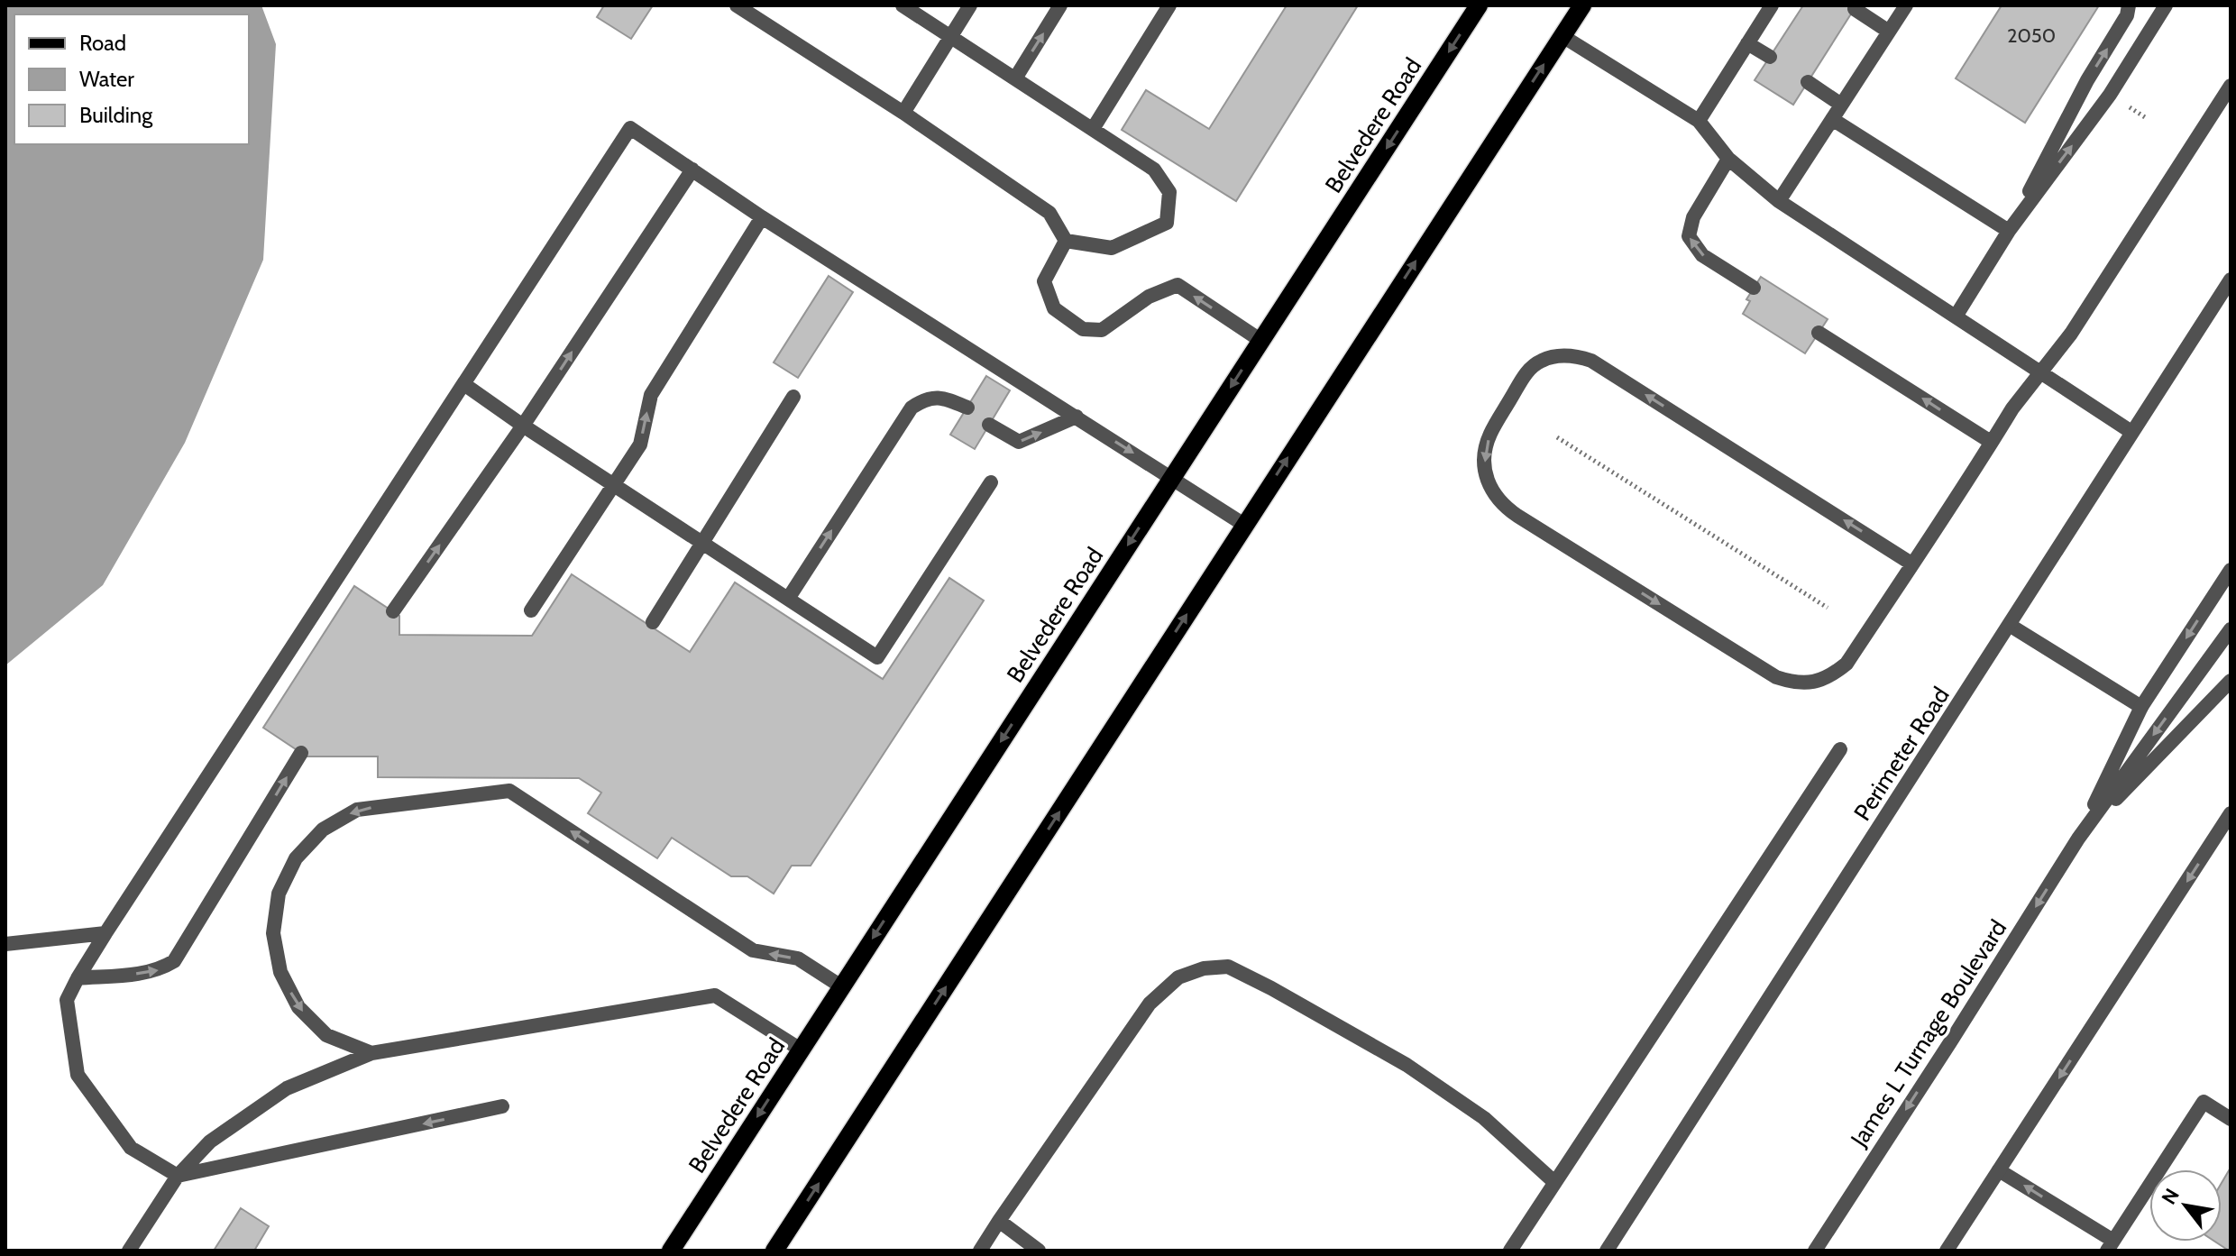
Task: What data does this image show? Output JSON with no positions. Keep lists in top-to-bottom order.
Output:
{
  "streets": {
    "main road": ["Belvedere Road"],
    "street": ["Perimeter Road", "James L Turnage Boulevard"]
  },
  "house_numbers": ["2050"],
  "legend": ["Road", "Water", "Building"],
  "north": "top left"
}
